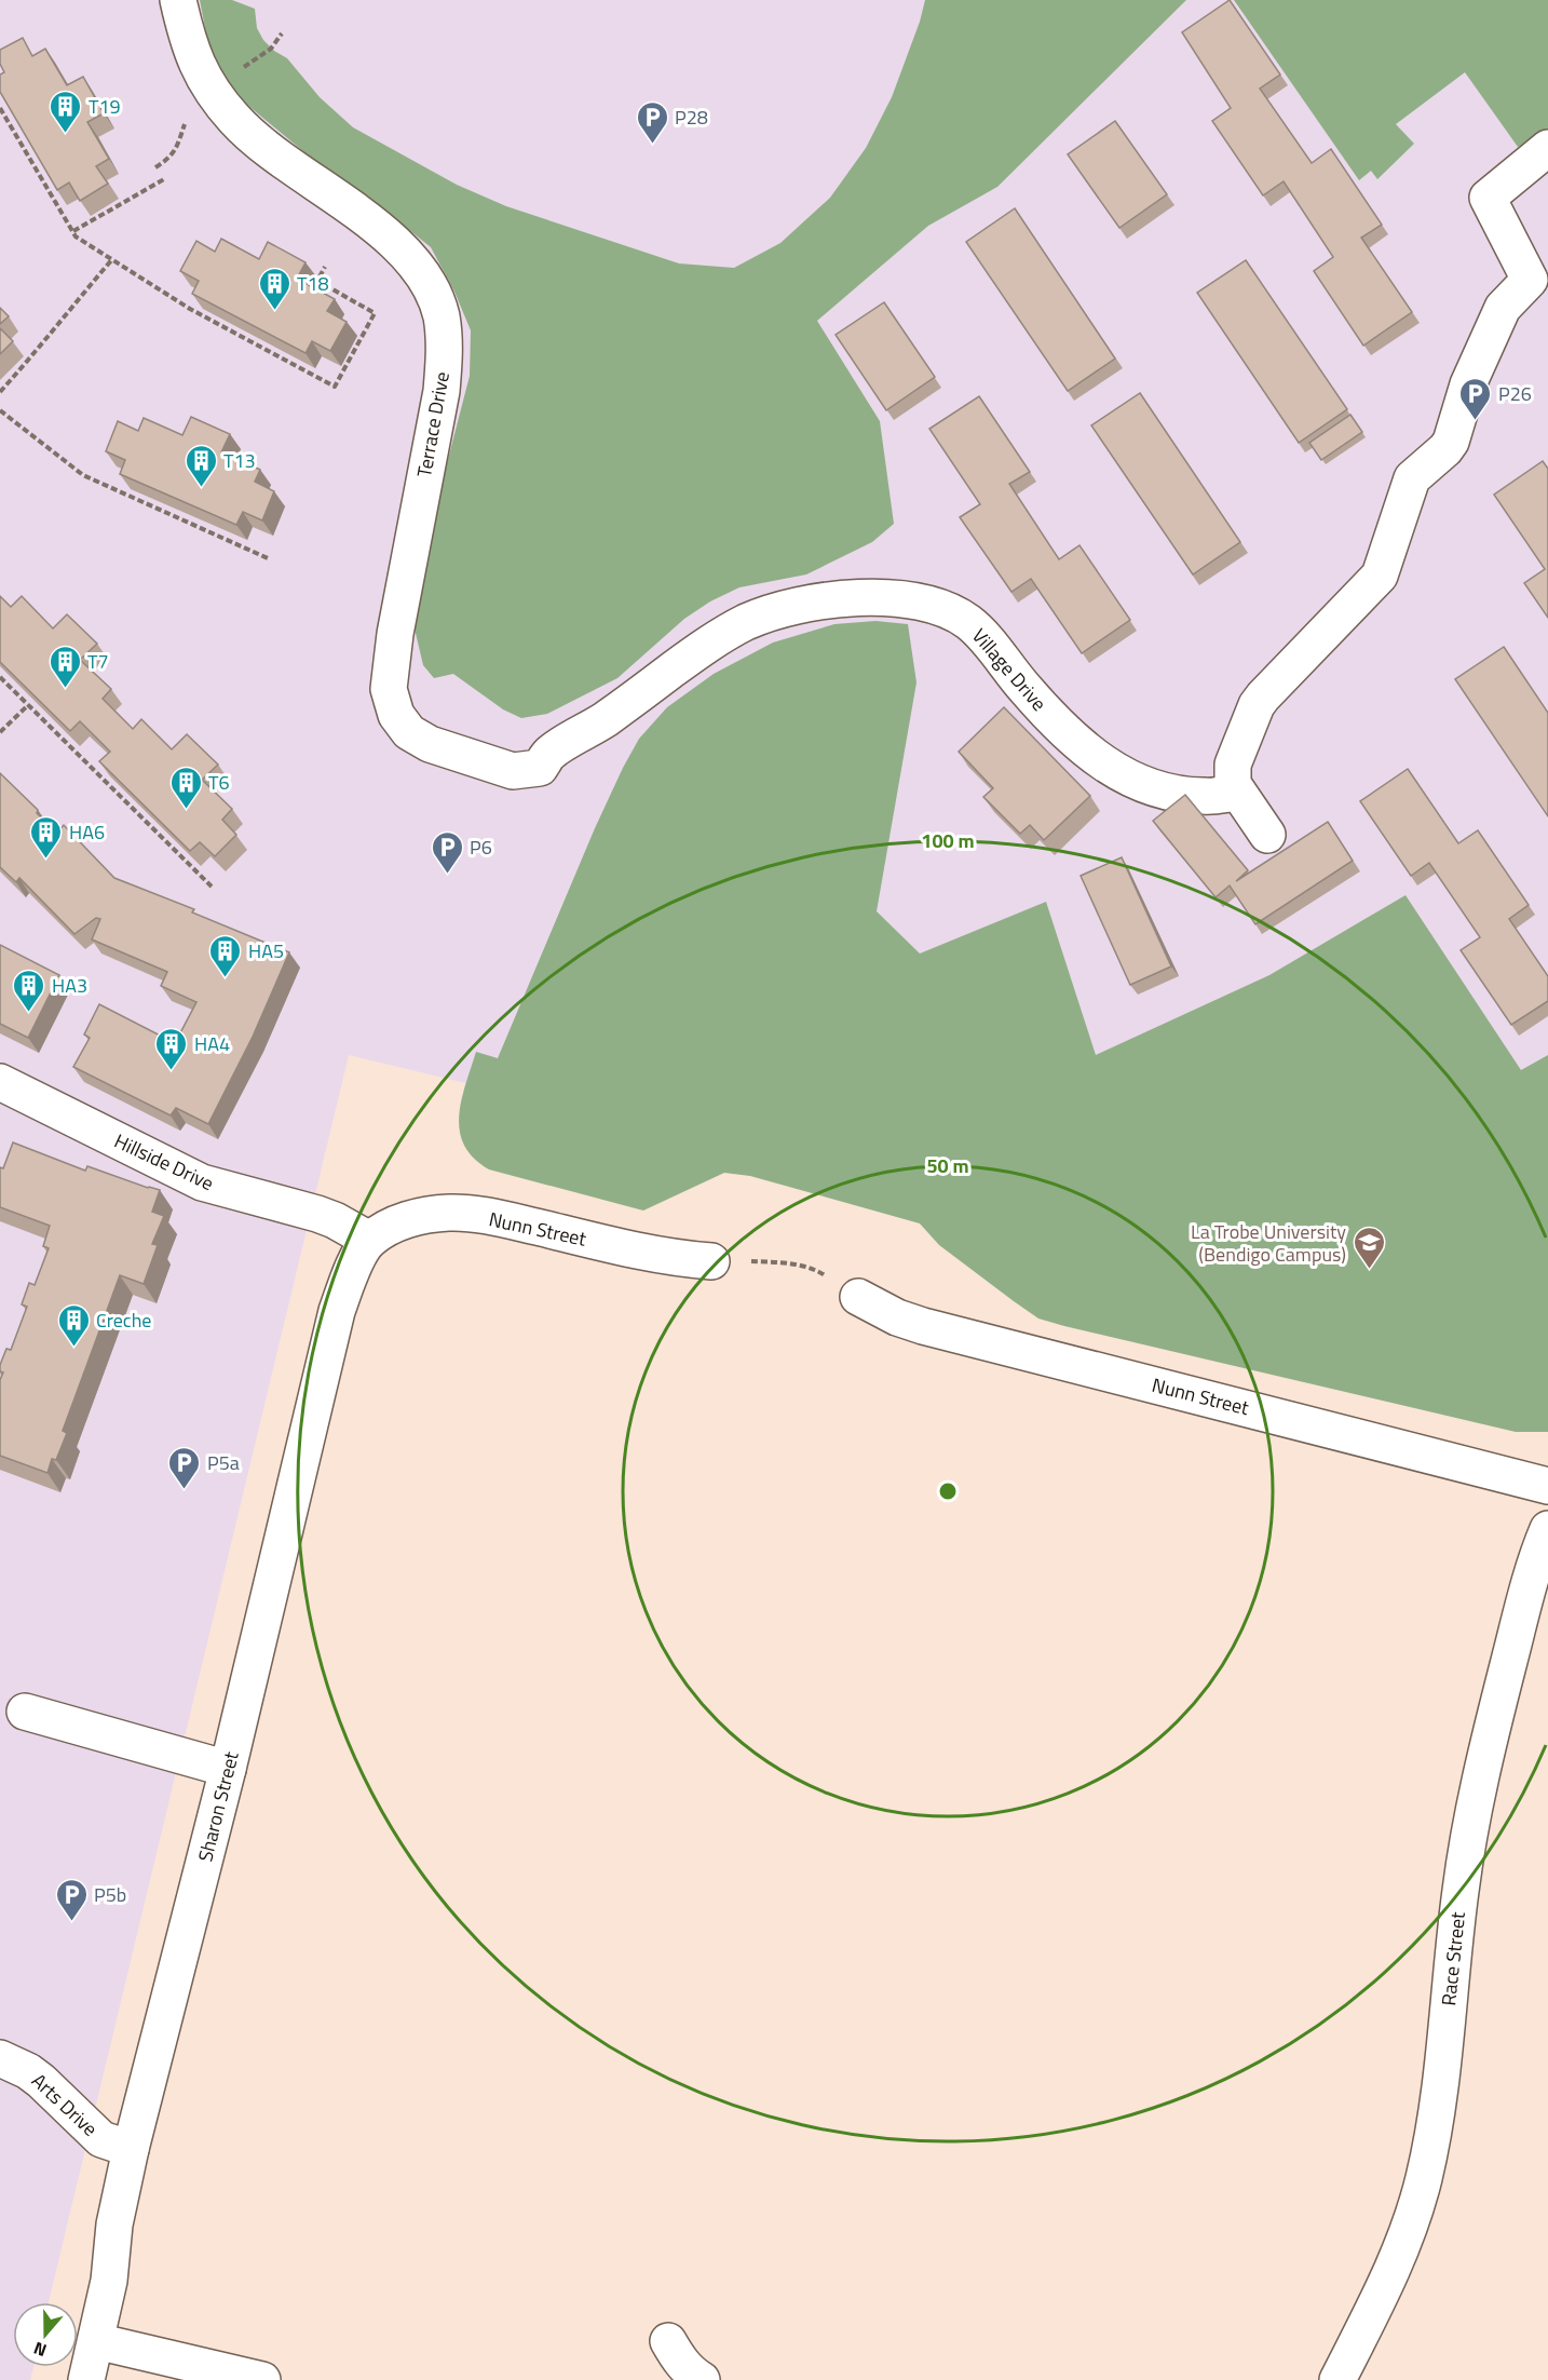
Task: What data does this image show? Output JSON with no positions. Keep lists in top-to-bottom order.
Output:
{
  "streets": {
    "street": [
      "Terrace Drive",
      "Village Drive",
      "Hillside Drive",
      "Nunn Street",
      "Sharon Street",
      "Race Street",
      "Arts Drive"
    ]
  },
  "crossings": [
    ["Terrace Drive", "Village Drive"],
    ["Hillside Drive", "Nunn Street"],
    ["Hillside Drive", "Sharon Street"],
    ["Nunn Street", "Sharon Street"],
    ["Sharon Street", "Arts Drive"]
  ],
  "places": {
    "building": [
      "T19",
      "T18",
      "T13",
      "T7",
      "T6",
      "HA6",
      "HA5",
      "HA3",
      "HA4",
      "Creche"
    ],
    "parking": [
      "P28",
      "P26",
      "P6",
      "P5a",
      "P5b"
    ],
    "school or university": ["La Trobe University (Bendigo Campus)"]
  },
  "north": "bottom",
  "rings": ["100 m", "50 m"]
}
